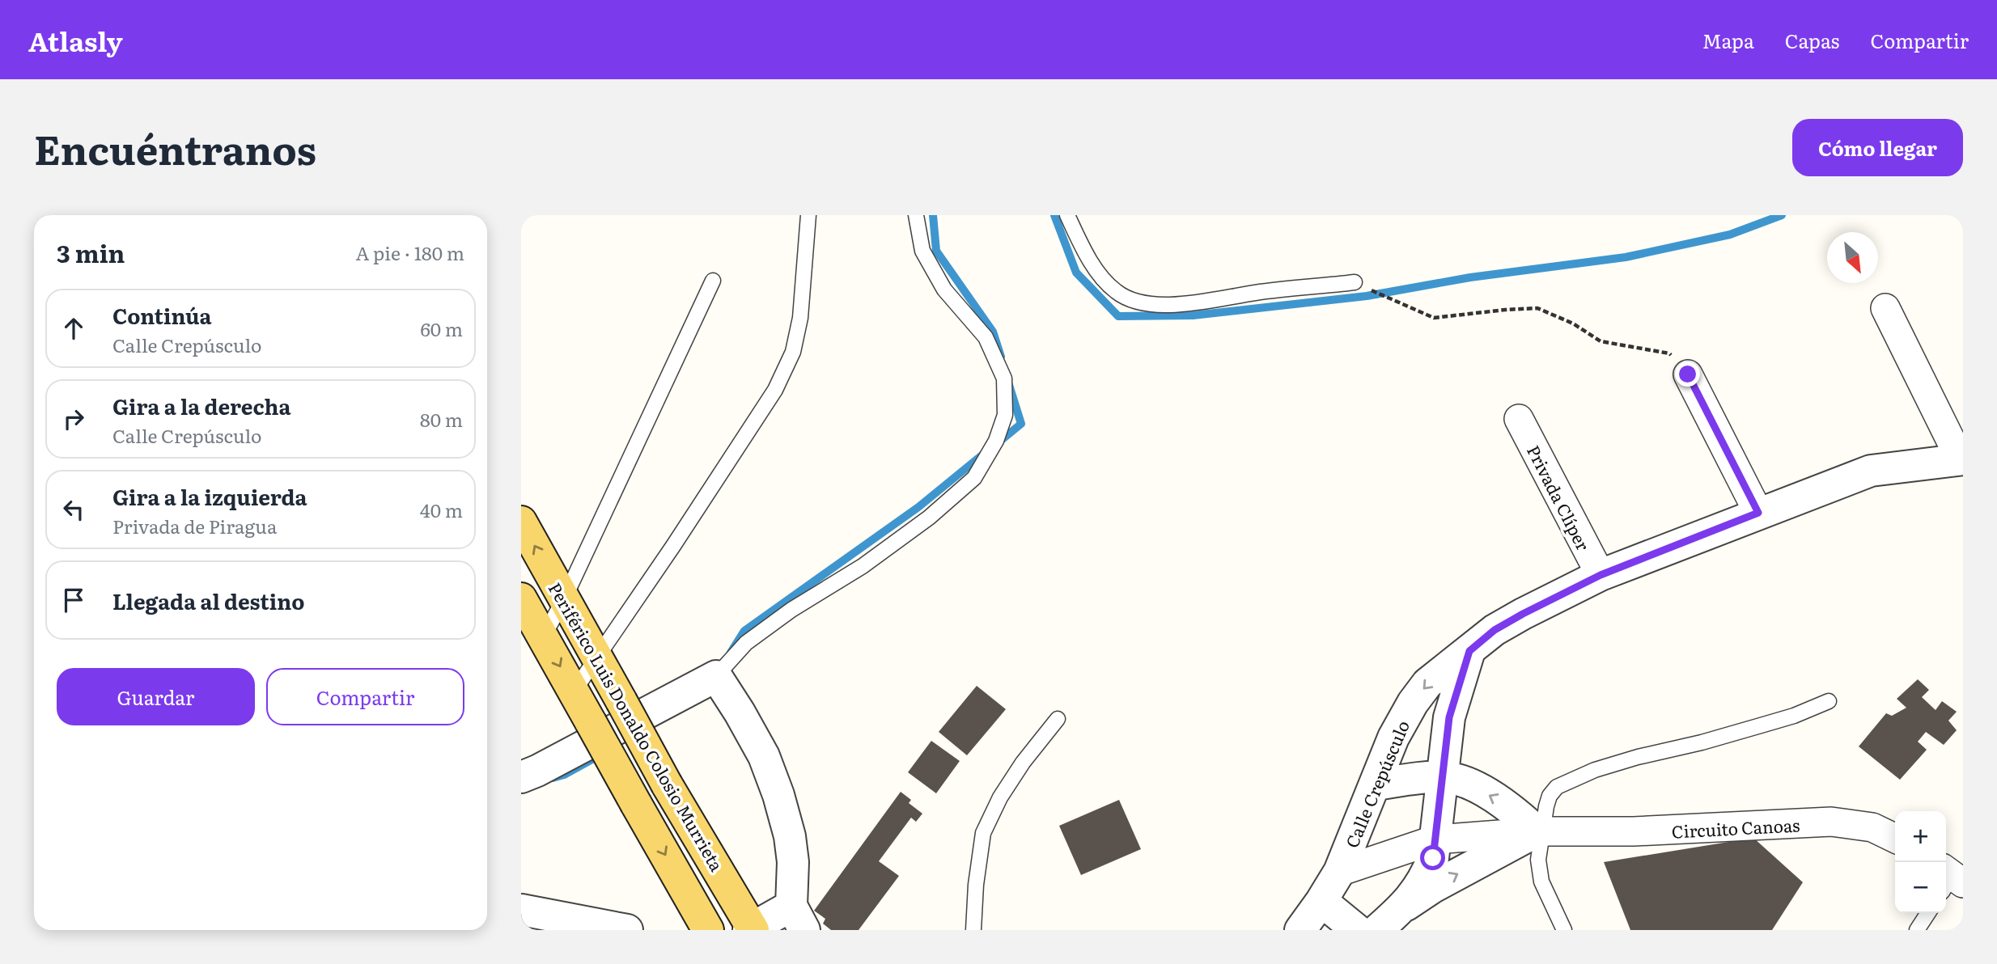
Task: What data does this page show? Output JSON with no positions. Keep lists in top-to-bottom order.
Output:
{
  "streets": {
    "main road": ["Periférico Luis Donaldo Colosio Murrieta"],
    "street": ["Privada Clíper", "Calle Crepúsculo", "Circuito Canoas"]
  },
  "crossings": [
    ["Privada Clíper", "Calle Crepúsculo"],
    ["Calle Crepúsculo", "Circuito Canoas"]
  ],
  "north": "bottom right",
  "page": {
    "header": "Atlasly",
    "nav": ["Mapa", "Capas", "Compartir"],
    "title": "Encuéntranos",
    "buttons": [
      "Cómo llegar",
      ["Guardar", "Compartir"]
    ],
    "heading": ["3 min", "A pie · 180 m"],
    "list": [
      ["Continúa", "Calle Crepúsculo", "60 m"],
      ["Gira a la derecha", "Calle Crepúsculo", "80 m"],
      ["Gira a la izquierda", "Privada de Piragua", "40 m"],
      "Llegada al destino"
    ],
    "map_buttons": ["+", "−"]
  }
}
